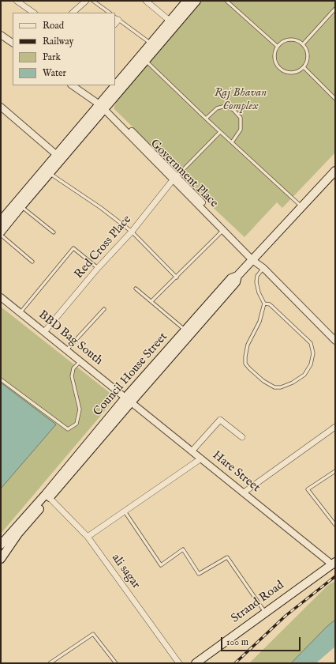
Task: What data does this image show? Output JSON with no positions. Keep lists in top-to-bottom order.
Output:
{
  "streets": {
    "main road": ["Council House Street", "Strand Road"],
    "street": [
      "Government Place",
      "Red Cross Place",
      "BBD Bag South",
      "Hare Street",
      "ali sagar"
    ]
  },
  "crossings": [
    ["Government Place", "Red Cross Place"],
    ["Government Place", "Council House Street"],
    ["Red Cross Place", "BBD Bag South"],
    ["BBD Bag South", "Council House Street"],
    ["BBD Bag South", "Hare Street"],
    ["Council House Street", "Hare Street"],
    ["Council House Street", "ali sagar"],
    ["Hare Street", "Strand Road"]
  ],
  "parks": ["Raj Bhavan Complex"],
  "legend": [
    "Road",
    "Railway",
    "Park",
    "Water"
  ],
  "scale_bar": "100 m"
}
